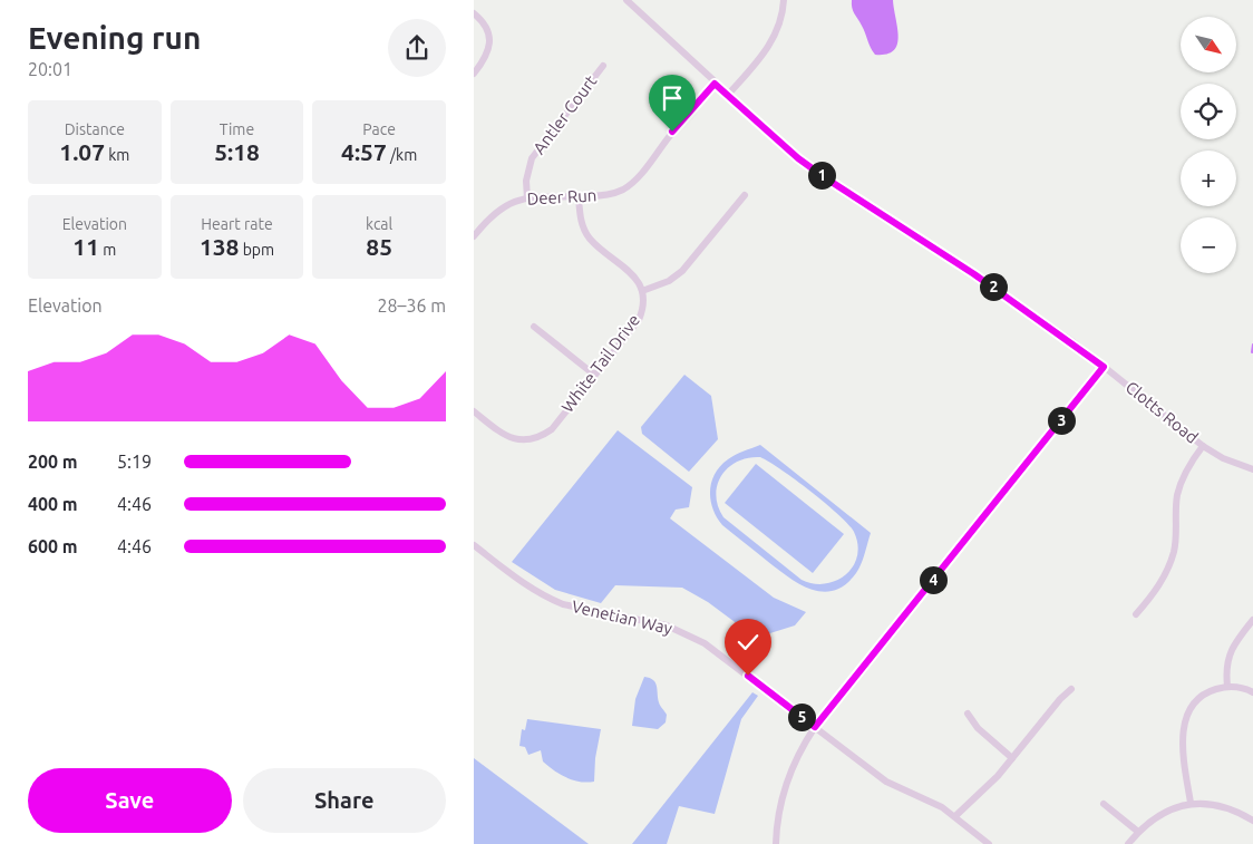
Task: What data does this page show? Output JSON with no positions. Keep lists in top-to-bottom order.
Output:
{
  "streets": {
    "street": [
      "Antler Court",
      "Deer Run",
      "White Tail Drive",
      "Clotts Road",
      "Venetian Way"
    ]
  },
  "crossings": [
    ["Antler Court", "Deer Run"],
    ["Deer Run", "White Tail Drive"],
    ["Deer Run", "Clotts Road"]
  ],
  "north": "bottom right",
  "page": {
    "heading": ["Evening run", "20:01"],
    "map_buttons": ["+", "−"],
    "stats": [
      ["Distance", "1.07 km"],
      ["Time", "5:18"],
      ["Pace", "4:57 /km"],
      ["Elevation", "11 m"],
      ["Heart rate", "138 bpm"],
      ["kcal", "85"]
    ],
    "pins": [
      "1",
      "2",
      "3",
      "4",
      "5"
    ],
    "chart": ["Elevation", "28–36 m"],
    "list": [
      {
        "name": "200 m",
        "note": "5:19"
      },
      {
        "name": "400 m",
        "note": "4:46"
      },
      {
        "name": "600 m",
        "note": "4:46"
      }
    ],
    "buttons": ["Save", "Share"]
  }
}
